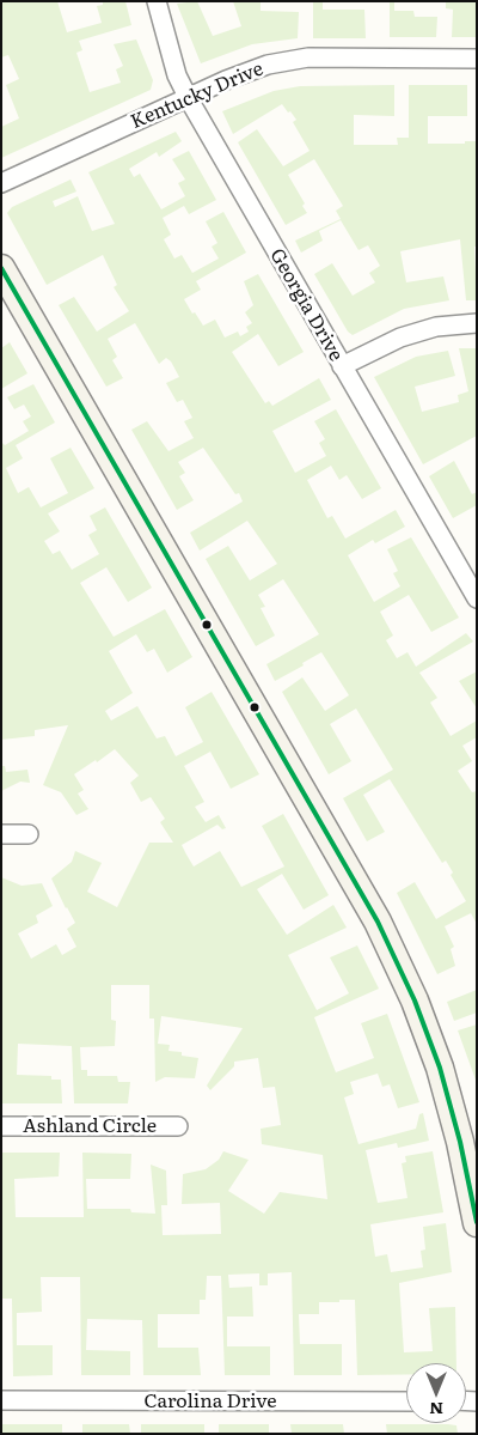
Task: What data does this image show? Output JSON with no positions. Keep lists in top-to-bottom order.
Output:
{
  "streets": {
    "street": [
      "Kentucky Drive",
      "Georgia Drive",
      "Ashland Circle",
      "Carolina Drive"
    ]
  },
  "crossings": [
    ["Kentucky Drive", "Georgia Drive"]
  ],
  "north": "bottom"
}
